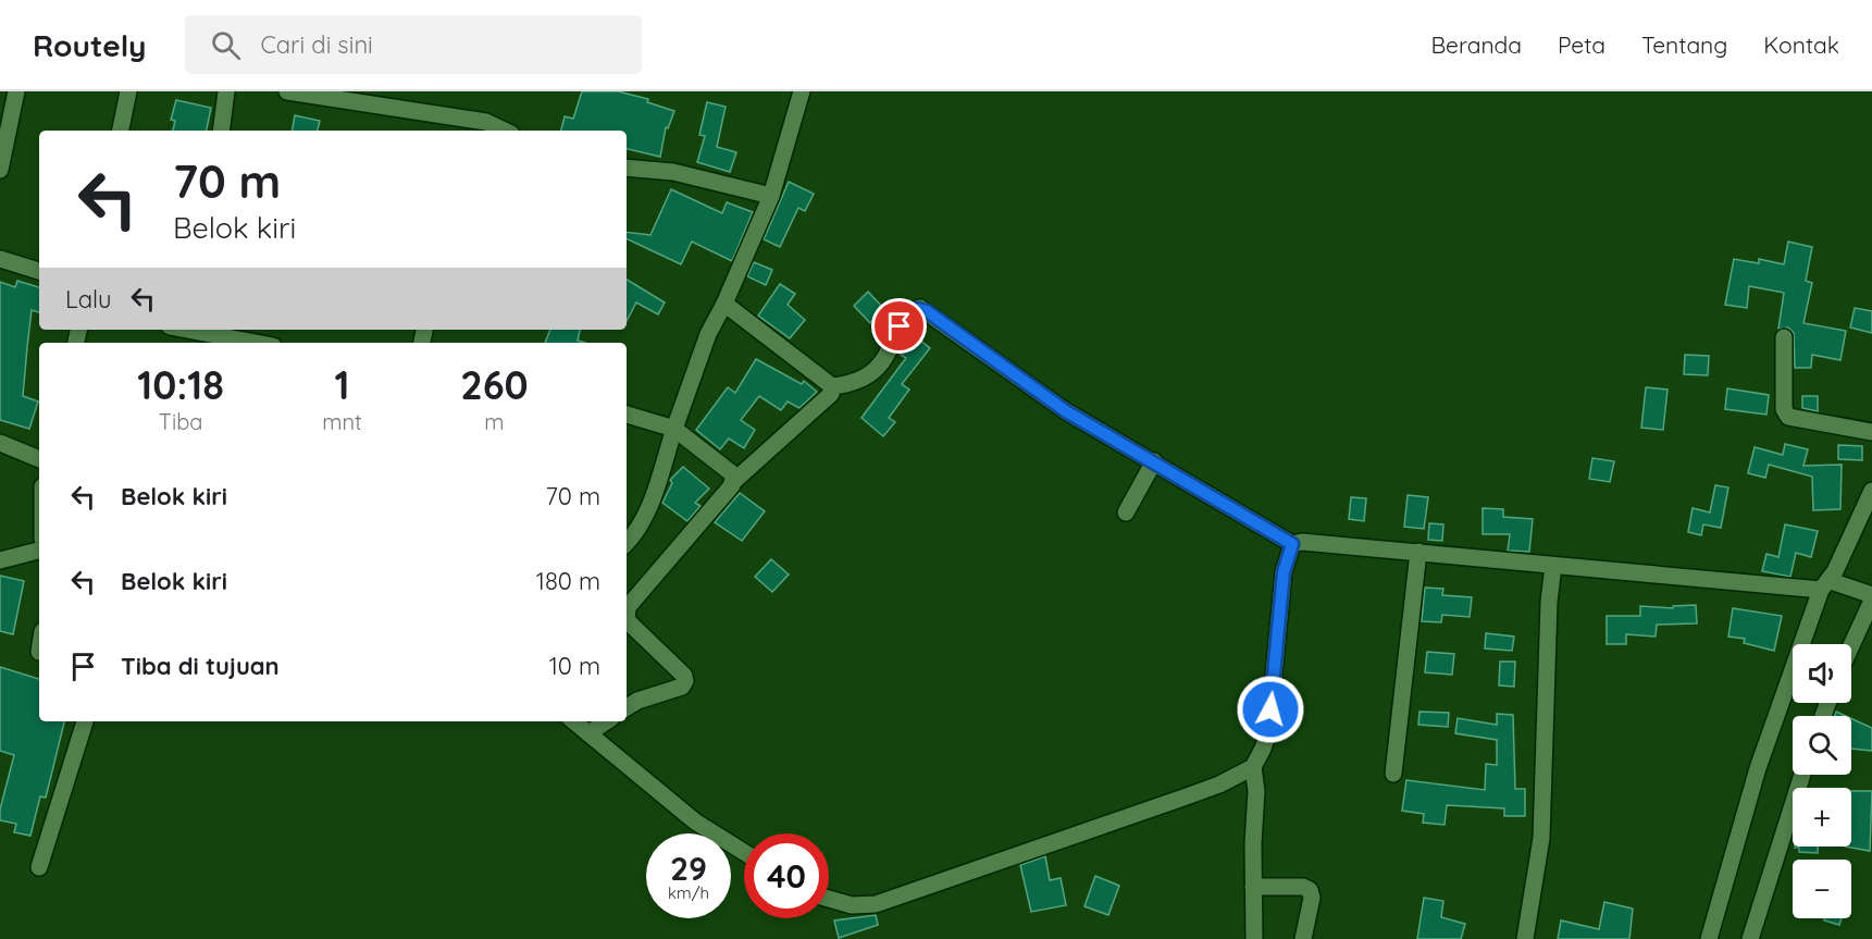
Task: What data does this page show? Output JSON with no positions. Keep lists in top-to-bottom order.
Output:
{
  "page": {
    "header": "Routely",
    "search": "Cari di sini",
    "nav": [
      "Beranda",
      "Peta",
      "Tentang",
      "Kontak"
    ],
    "turn": ["70 m", "Belok kiri"],
    "then": "Lalu",
    "eta": [
      "10:18",
      "Tiba",
      "1",
      "mnt",
      "260",
      "m"
    ],
    "list": [
      {
        "name": "Belok kiri",
        "value": "70 m"
      },
      {
        "name": "Belok kiri",
        "value": "180 m"
      },
      {
        "name": "Tiba di tujuan",
        "value": "10 m"
      }
    ],
    "map_buttons": ["+", "−"],
    "speed": "29 km/h",
    "limit": "40"
  }
}
